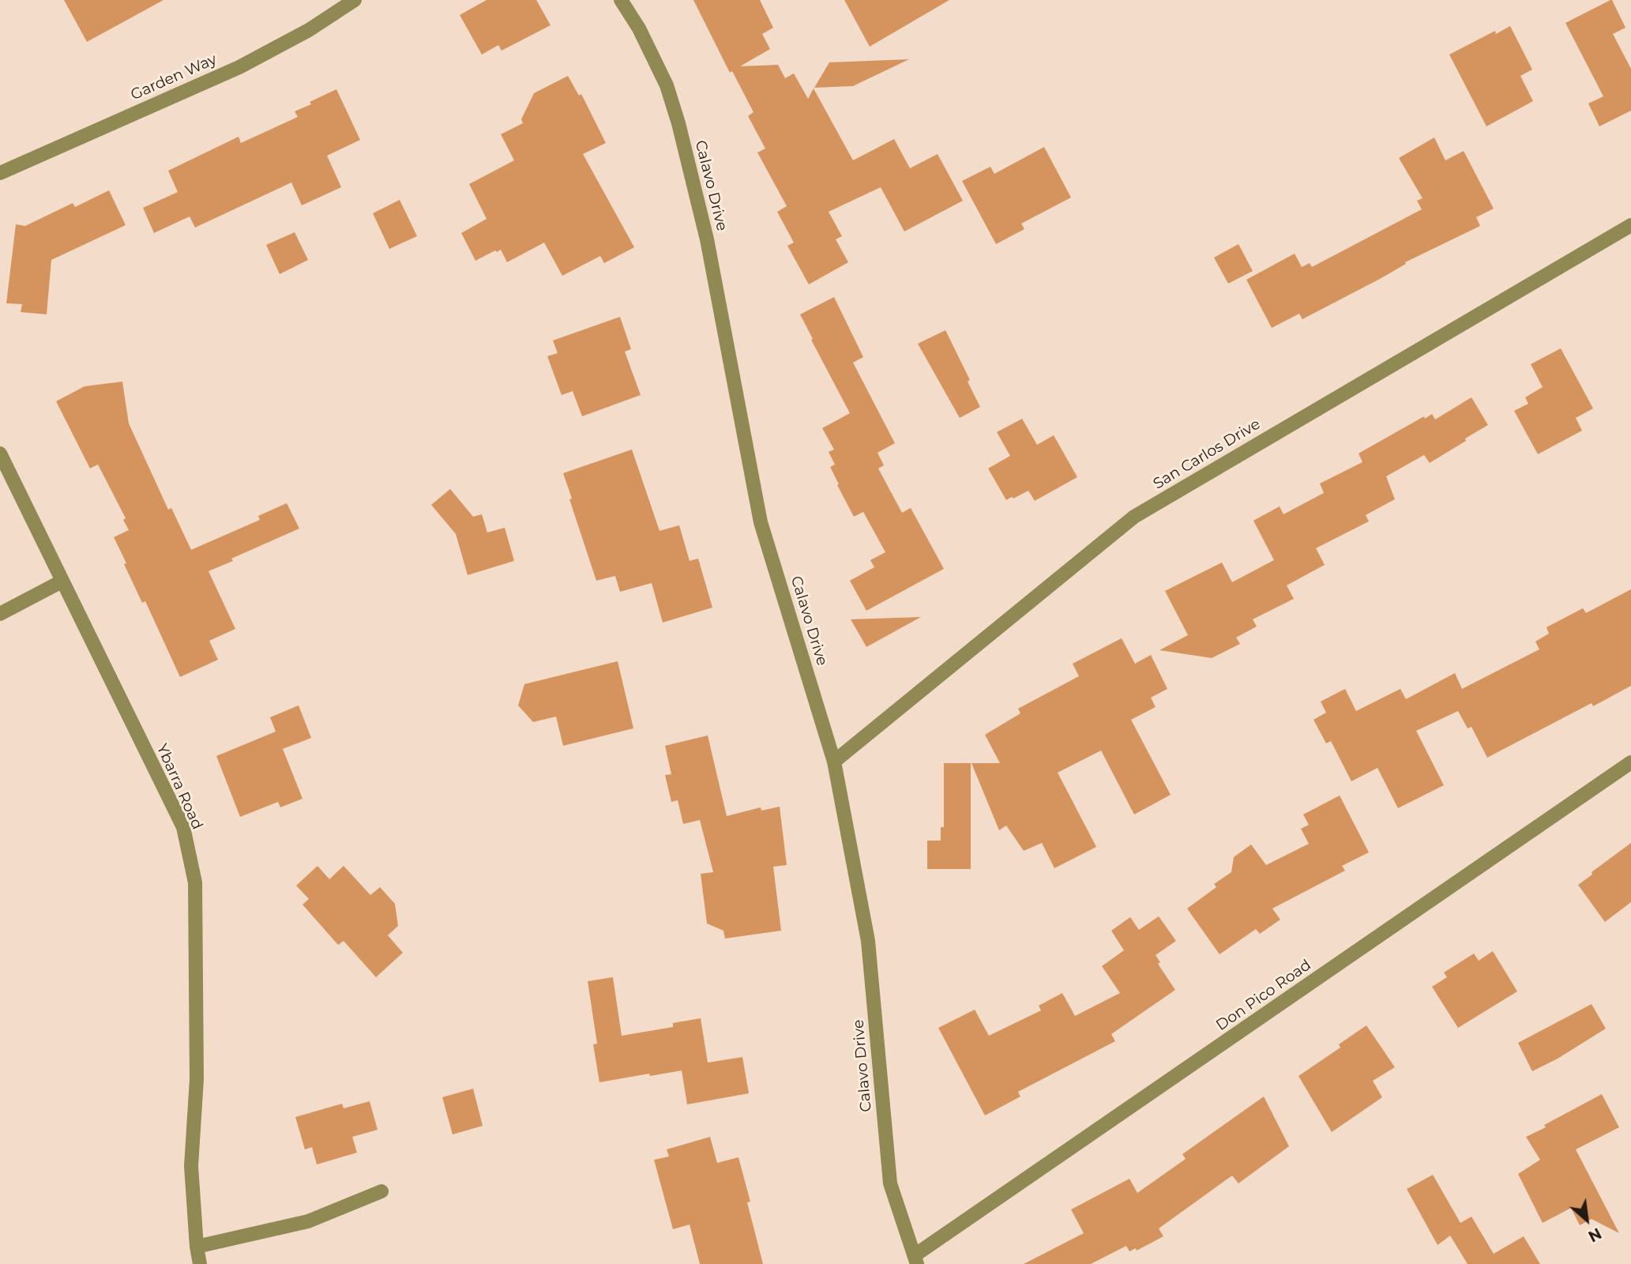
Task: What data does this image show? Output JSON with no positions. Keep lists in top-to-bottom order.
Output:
{
  "streets": {
    "street": [
      "Garden Way",
      "Calavo Drive",
      "San Carlos Drive",
      "Ybarra Road",
      "Don Pico Road"
    ]
  },
  "crossings": [
    ["Calavo Drive", "San Carlos Drive"],
    ["Calavo Drive", "Don Pico Road"]
  ],
  "north": "bottom right"
}
